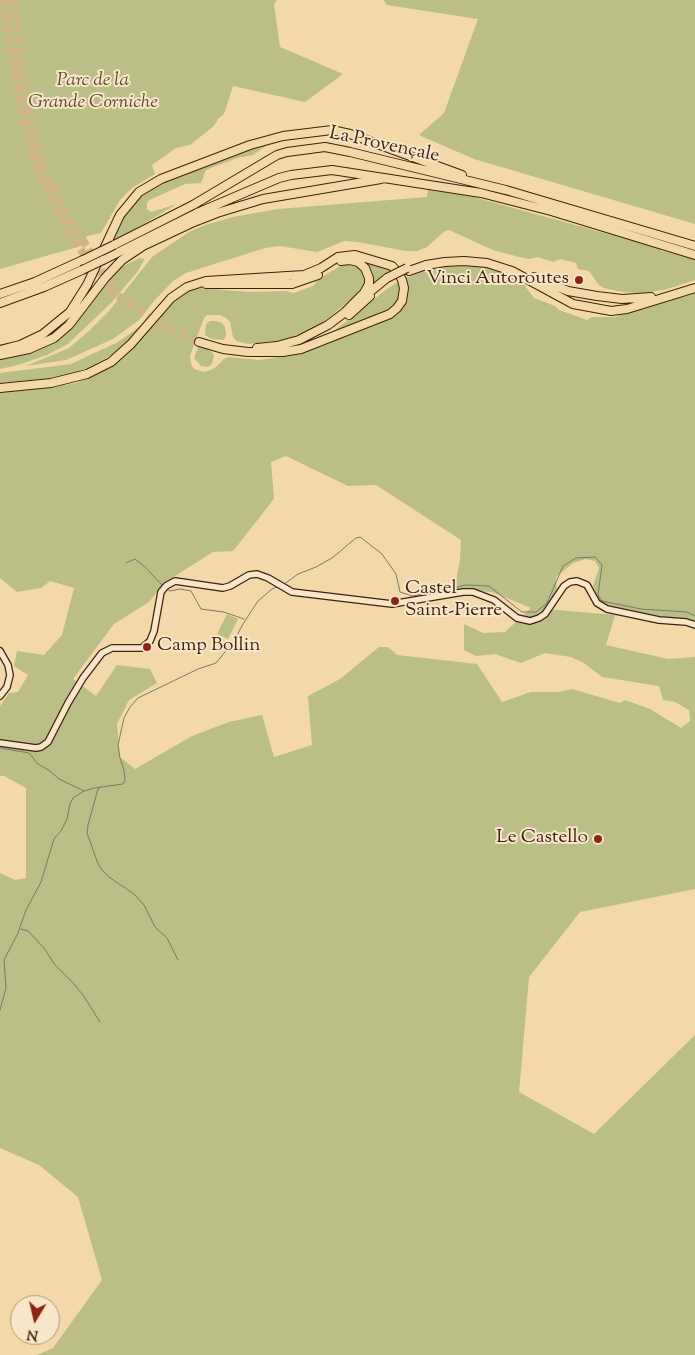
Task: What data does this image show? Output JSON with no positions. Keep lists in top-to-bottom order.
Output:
{
  "streets": {
    "highway": ["La Provençale"]
  },
  "parks": ["Parc de la Grande Corniche"],
  "places": [
    "Vinci Autoroutes",
    "Castel Saint-Pierre",
    "Camp Bollin",
    "Le Castello"
  ],
  "north": "bottom"
}
